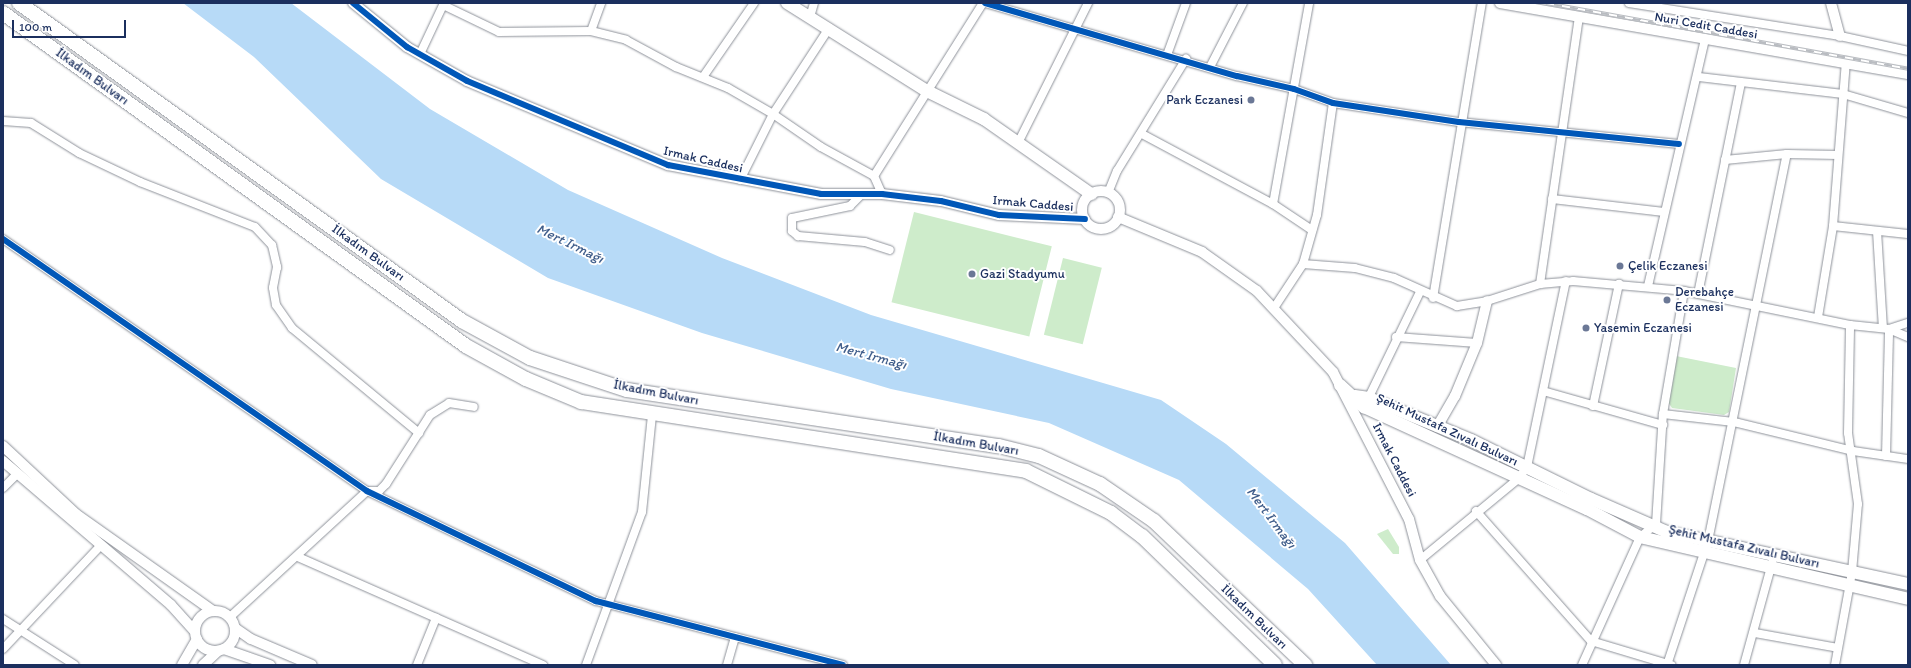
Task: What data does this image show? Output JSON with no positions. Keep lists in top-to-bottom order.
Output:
{
  "streets": {
    "highway": ["İlkadım Bulvarı"],
    "main road": ["Şehit Mustafa Zıvalı Bulvarı"],
    "street": ["Nuri Cedit Caddesi", "Irmak Caddesi"]
  },
  "crossings": [
    ["Irmak Caddesi", "Şehit Mustafa Zıvalı Bulvarı"]
  ],
  "water": ["Mert Irmağı"],
  "places": [
    "Park Eczanesi",
    "Çelik Eczanesi",
    "Gazi Stadyumu",
    "Derebahçe Eczanesi",
    "Yasemin Eczanesi"
  ],
  "scale_bar": "100 m"
}
